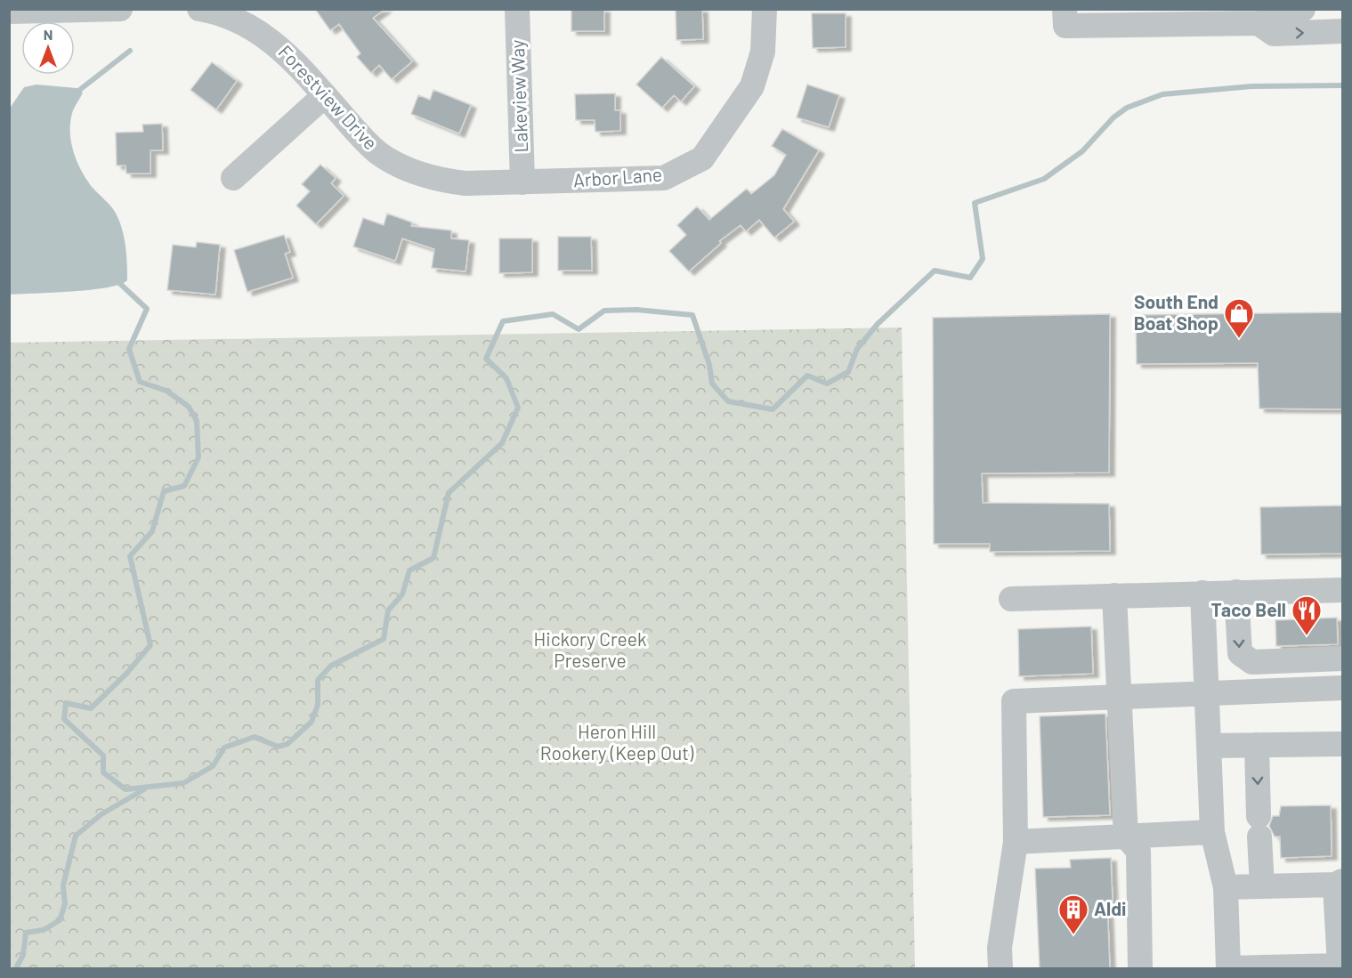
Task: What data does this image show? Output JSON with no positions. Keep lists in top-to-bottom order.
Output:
{
  "streets": {
    "street": ["Lakeview Way", "Forestview Drive", "Arbor Lane"]
  },
  "crossings": [
    ["Lakeview Way", "Forestview Drive"],
    ["Lakeview Way", "Arbor Lane"],
    ["Forestview Drive", "Arbor Lane"]
  ],
  "parks": ["Hickory Creek Preserve", "Heron Hill Rookery (Keep Out)"],
  "places": {
    "shop": ["South End Boat Shop"],
    "restaurant": ["Taco Bell"],
    "building": ["Aldi"]
  },
  "north": "top"
}
